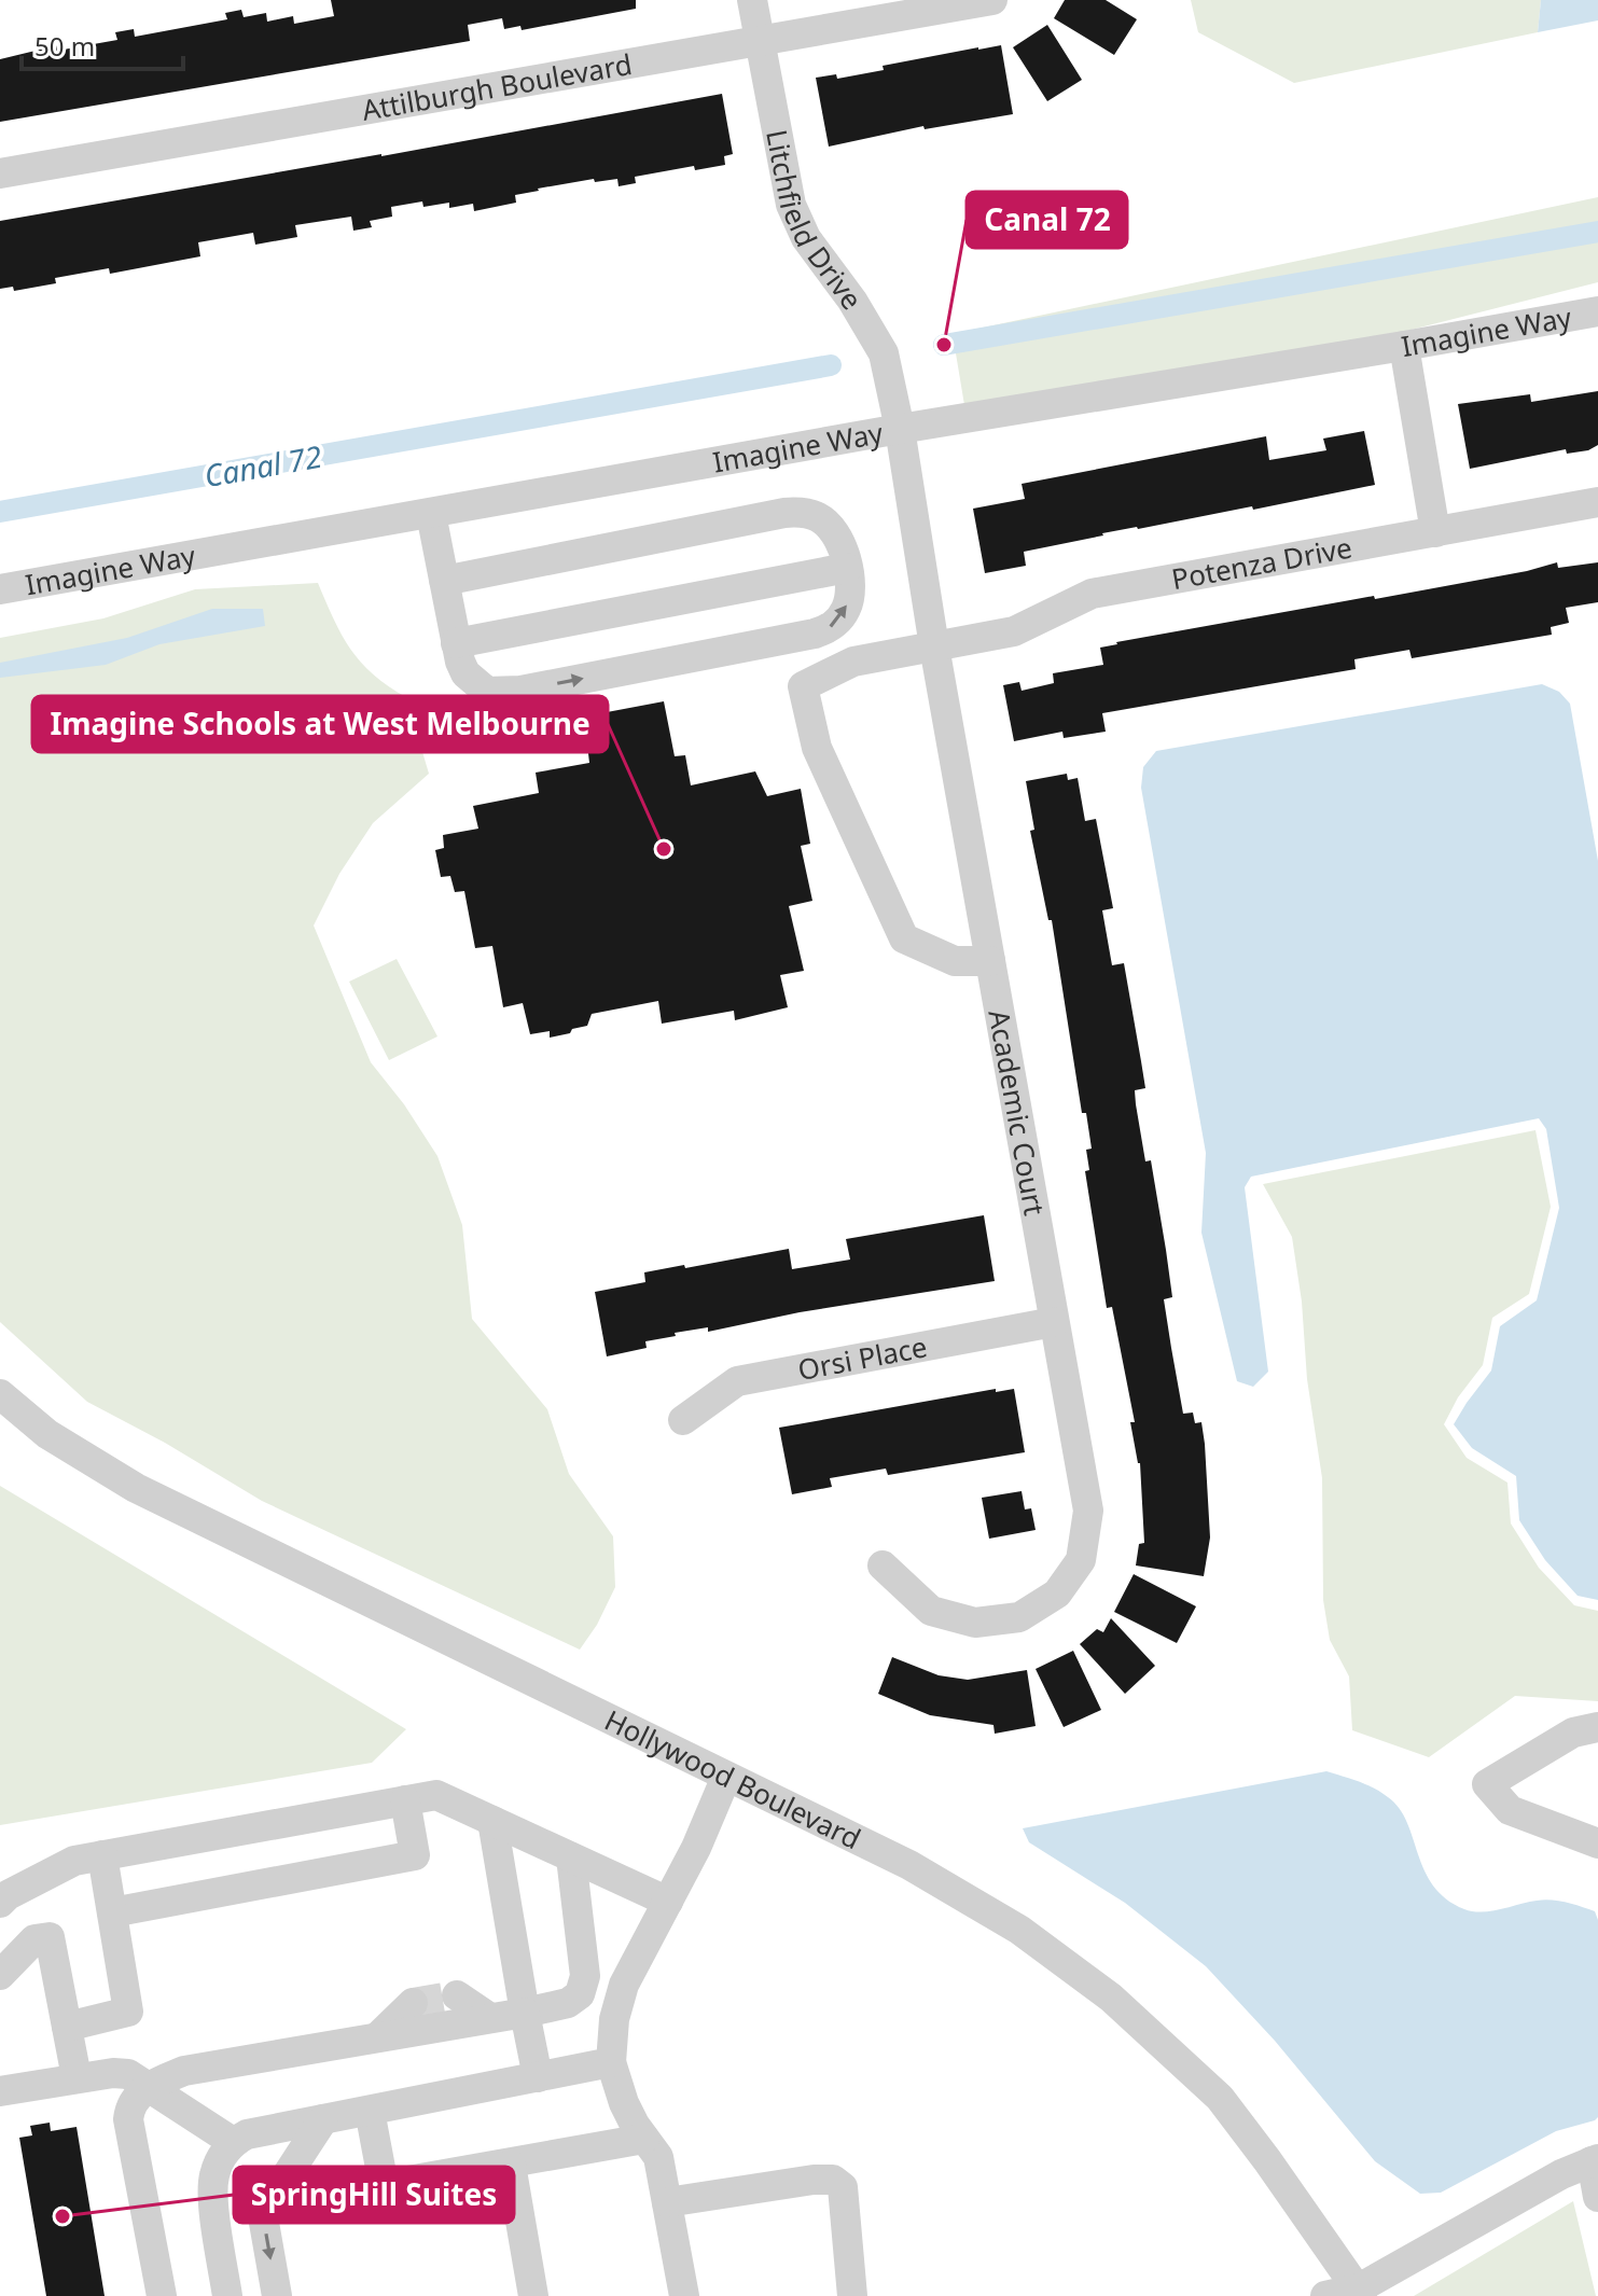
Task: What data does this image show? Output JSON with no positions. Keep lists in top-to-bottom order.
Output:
{
  "streets": {
    "street": [
      "Attilburgh Boulevard",
      "Litchfield Drive",
      "Imagine Way",
      "Potenza Drive",
      "Academic Court",
      "Orsi Place",
      "Hollywood Boulevard"
    ]
  },
  "crossings": [
    ["Attilburgh Boulevard", "Litchfield Drive"],
    ["Litchfield Drive", "Imagine Way"],
    ["Litchfield Drive", "Academic Court"],
    ["Imagine Way", "Academic Court"],
    ["Potenza Drive", "Academic Court"],
    ["Academic Court", "Orsi Place"]
  ],
  "water": ["Canal 72"],
  "places": ["Canal 72", "Imagine Schools at West Melbourne", "SpringHill Suites"],
  "scale_bar": "50 m"
}
